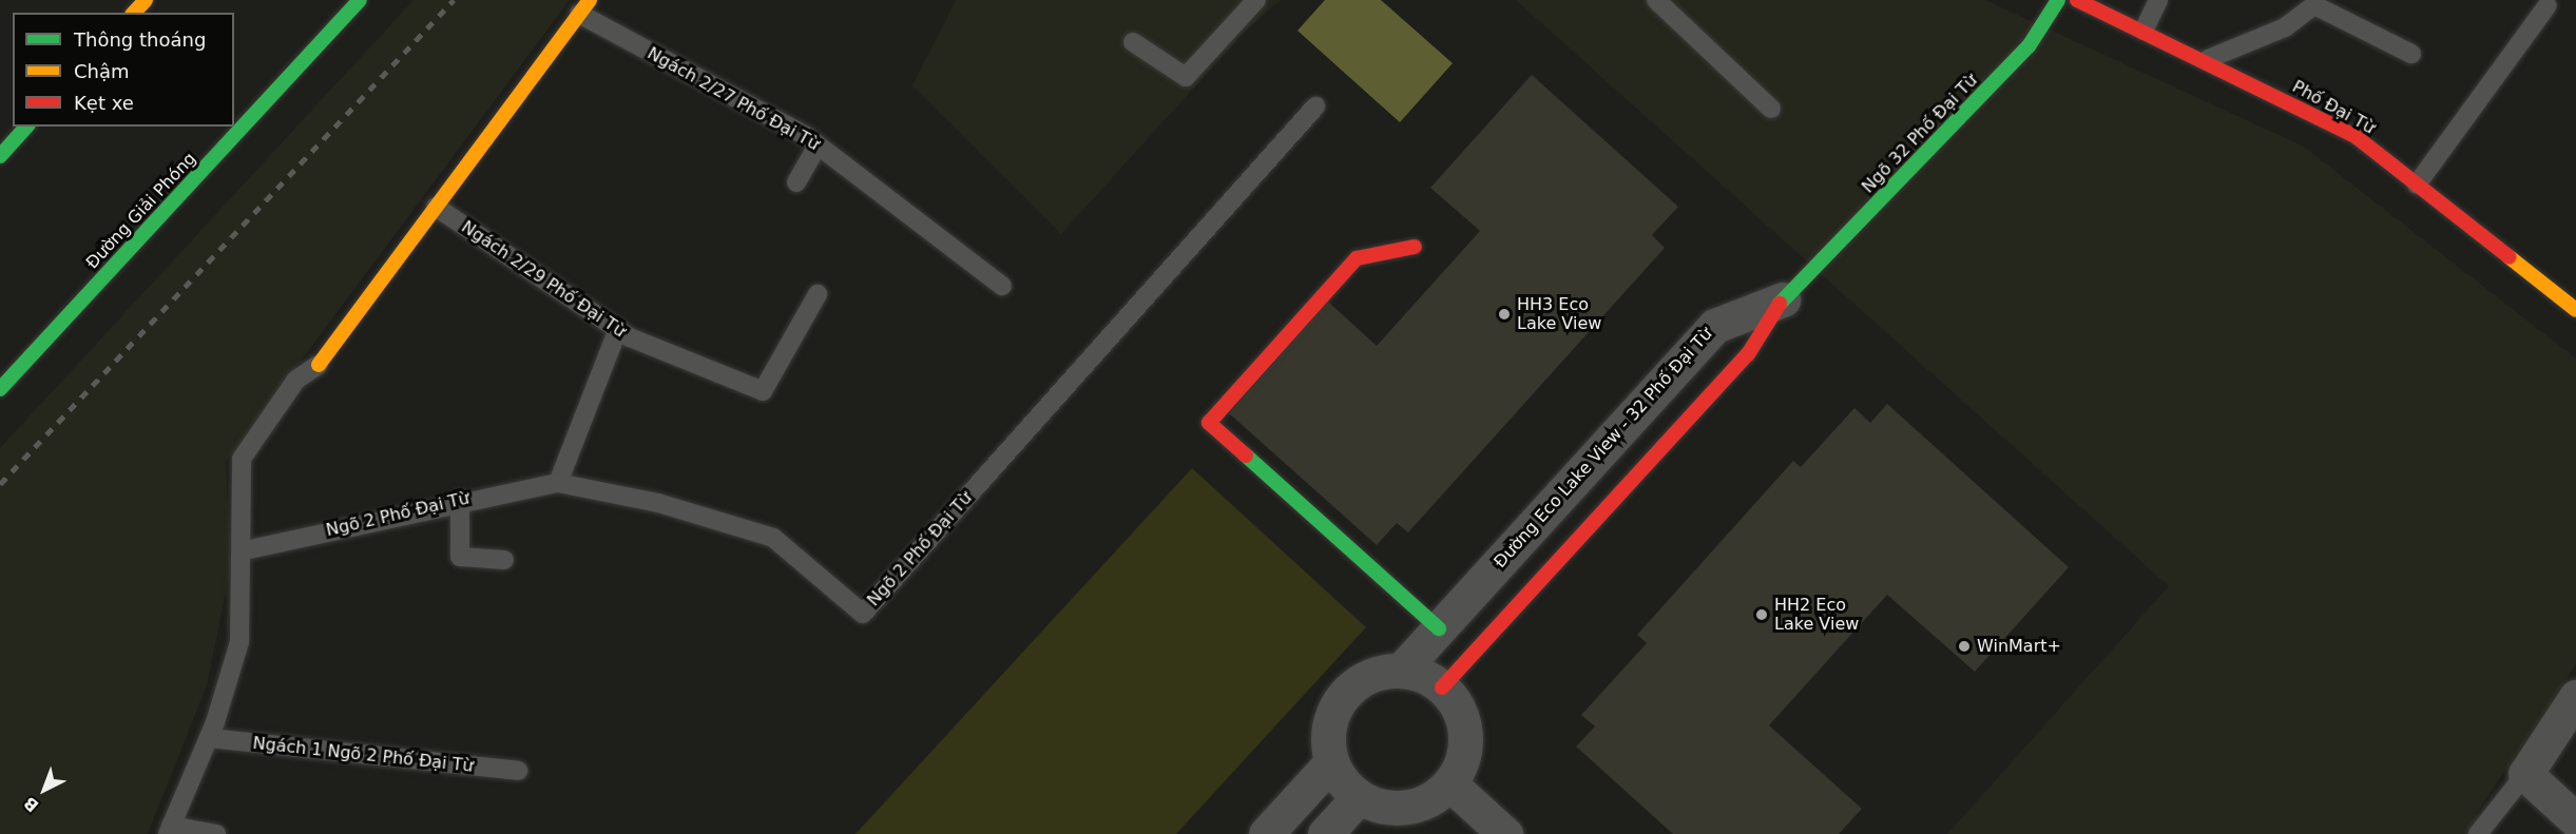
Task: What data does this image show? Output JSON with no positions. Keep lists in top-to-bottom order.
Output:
{
  "streets": {
    "street": [
      "Phố Đại Từ",
      "Ngõ 32 Phố Đại Từ",
      "Đường Giải Phóng",
      "Đường Eco Lake View - 32 Phố Đại Từ"
    ],
    "lane": [
      "Ngách 2/27 Phố Đại Từ",
      "Ngách 2/29 Phố Đại Từ",
      "Ngõ 2 Phố Đại Từ",
      "Ngách 1 Ngõ 2 Phố Đại Từ"
    ]
  },
  "crossings": [
    ["Ngõ 32 Phố Đại Từ", "Đường Eco Lake View - 32 Phố Đại Từ"]
  ],
  "places": ["HH3 Eco Lake View", "HH2 Eco Lake View", "WinMart+"],
  "legend": ["Thông thoáng", "Chậm", "Kẹt xe"],
  "north": "bottom left"
}
